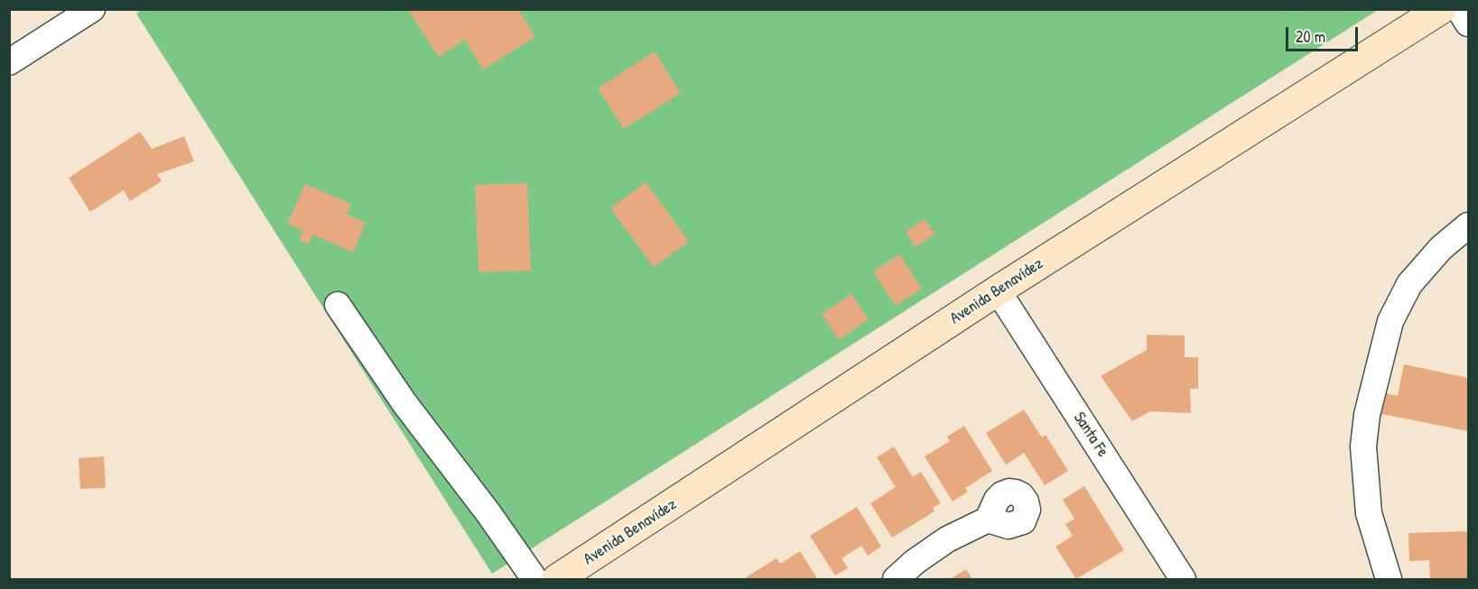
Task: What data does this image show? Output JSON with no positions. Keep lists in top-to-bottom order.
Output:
{
  "streets": {
    "main road": ["Avenida Benavídez"],
    "street": ["Santa Fe"]
  },
  "crossings": [
    ["Avenida Benavídez", "Santa Fe"]
  ],
  "scale_bar": "20 m"
}
